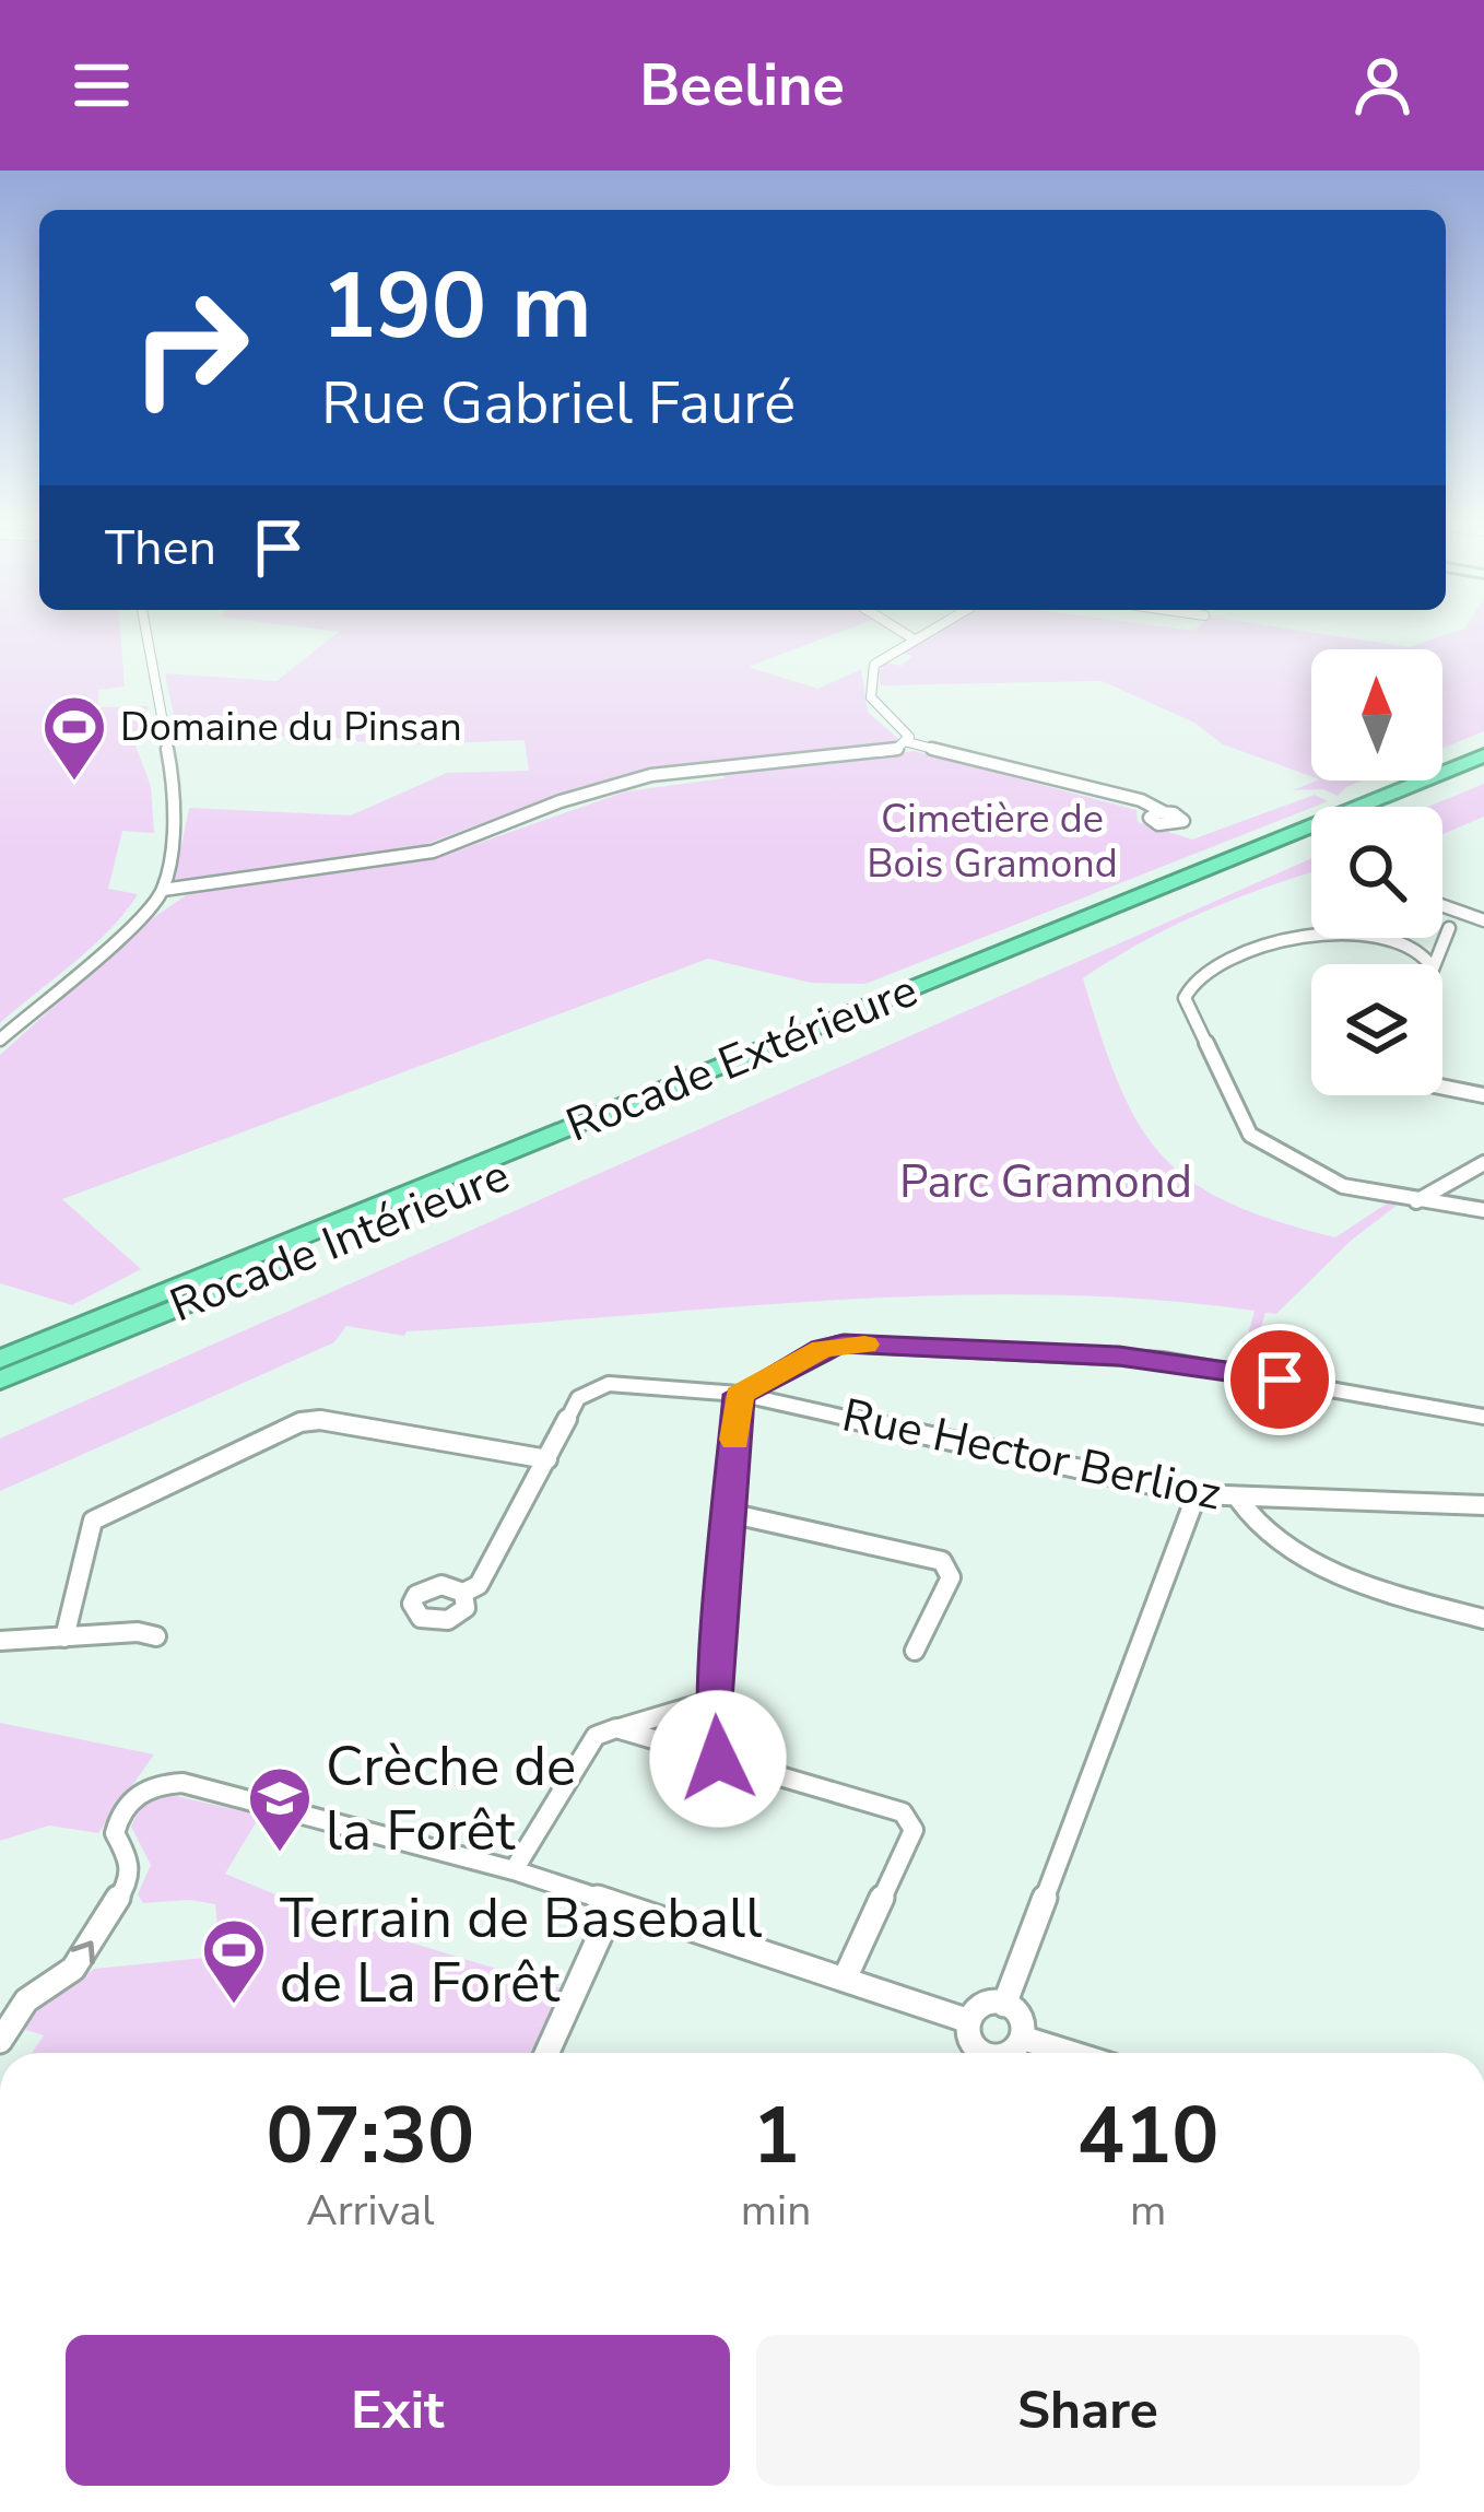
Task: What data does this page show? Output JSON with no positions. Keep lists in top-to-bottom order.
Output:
{
  "streets": {
    "highway": ["Rocade Extérieure", "Rocade Intérieure"],
    "street": ["Rue Hector Berlioz"]
  },
  "crossings": [
    ["Rocade Extérieure", "Rocade Intérieure"]
  ],
  "parks": ["Cimetière de Bois Gramond", "Parc Gramond"],
  "places": {
    "sports": ["Domaine du Pinsan", "Terrain de Baseball de La Forêt"],
    "school or university": ["Crèche de la Forêt"]
  },
  "north": "top",
  "page": {
    "header": "Beeline",
    "turn": ["190 m", "Rue Gabriel Fauré"],
    "then": "Then",
    "eta": [
      "07:30",
      "Arrival",
      "1",
      "min",
      "410",
      "m"
    ],
    "buttons": ["Exit", "Share"]
  }
}
